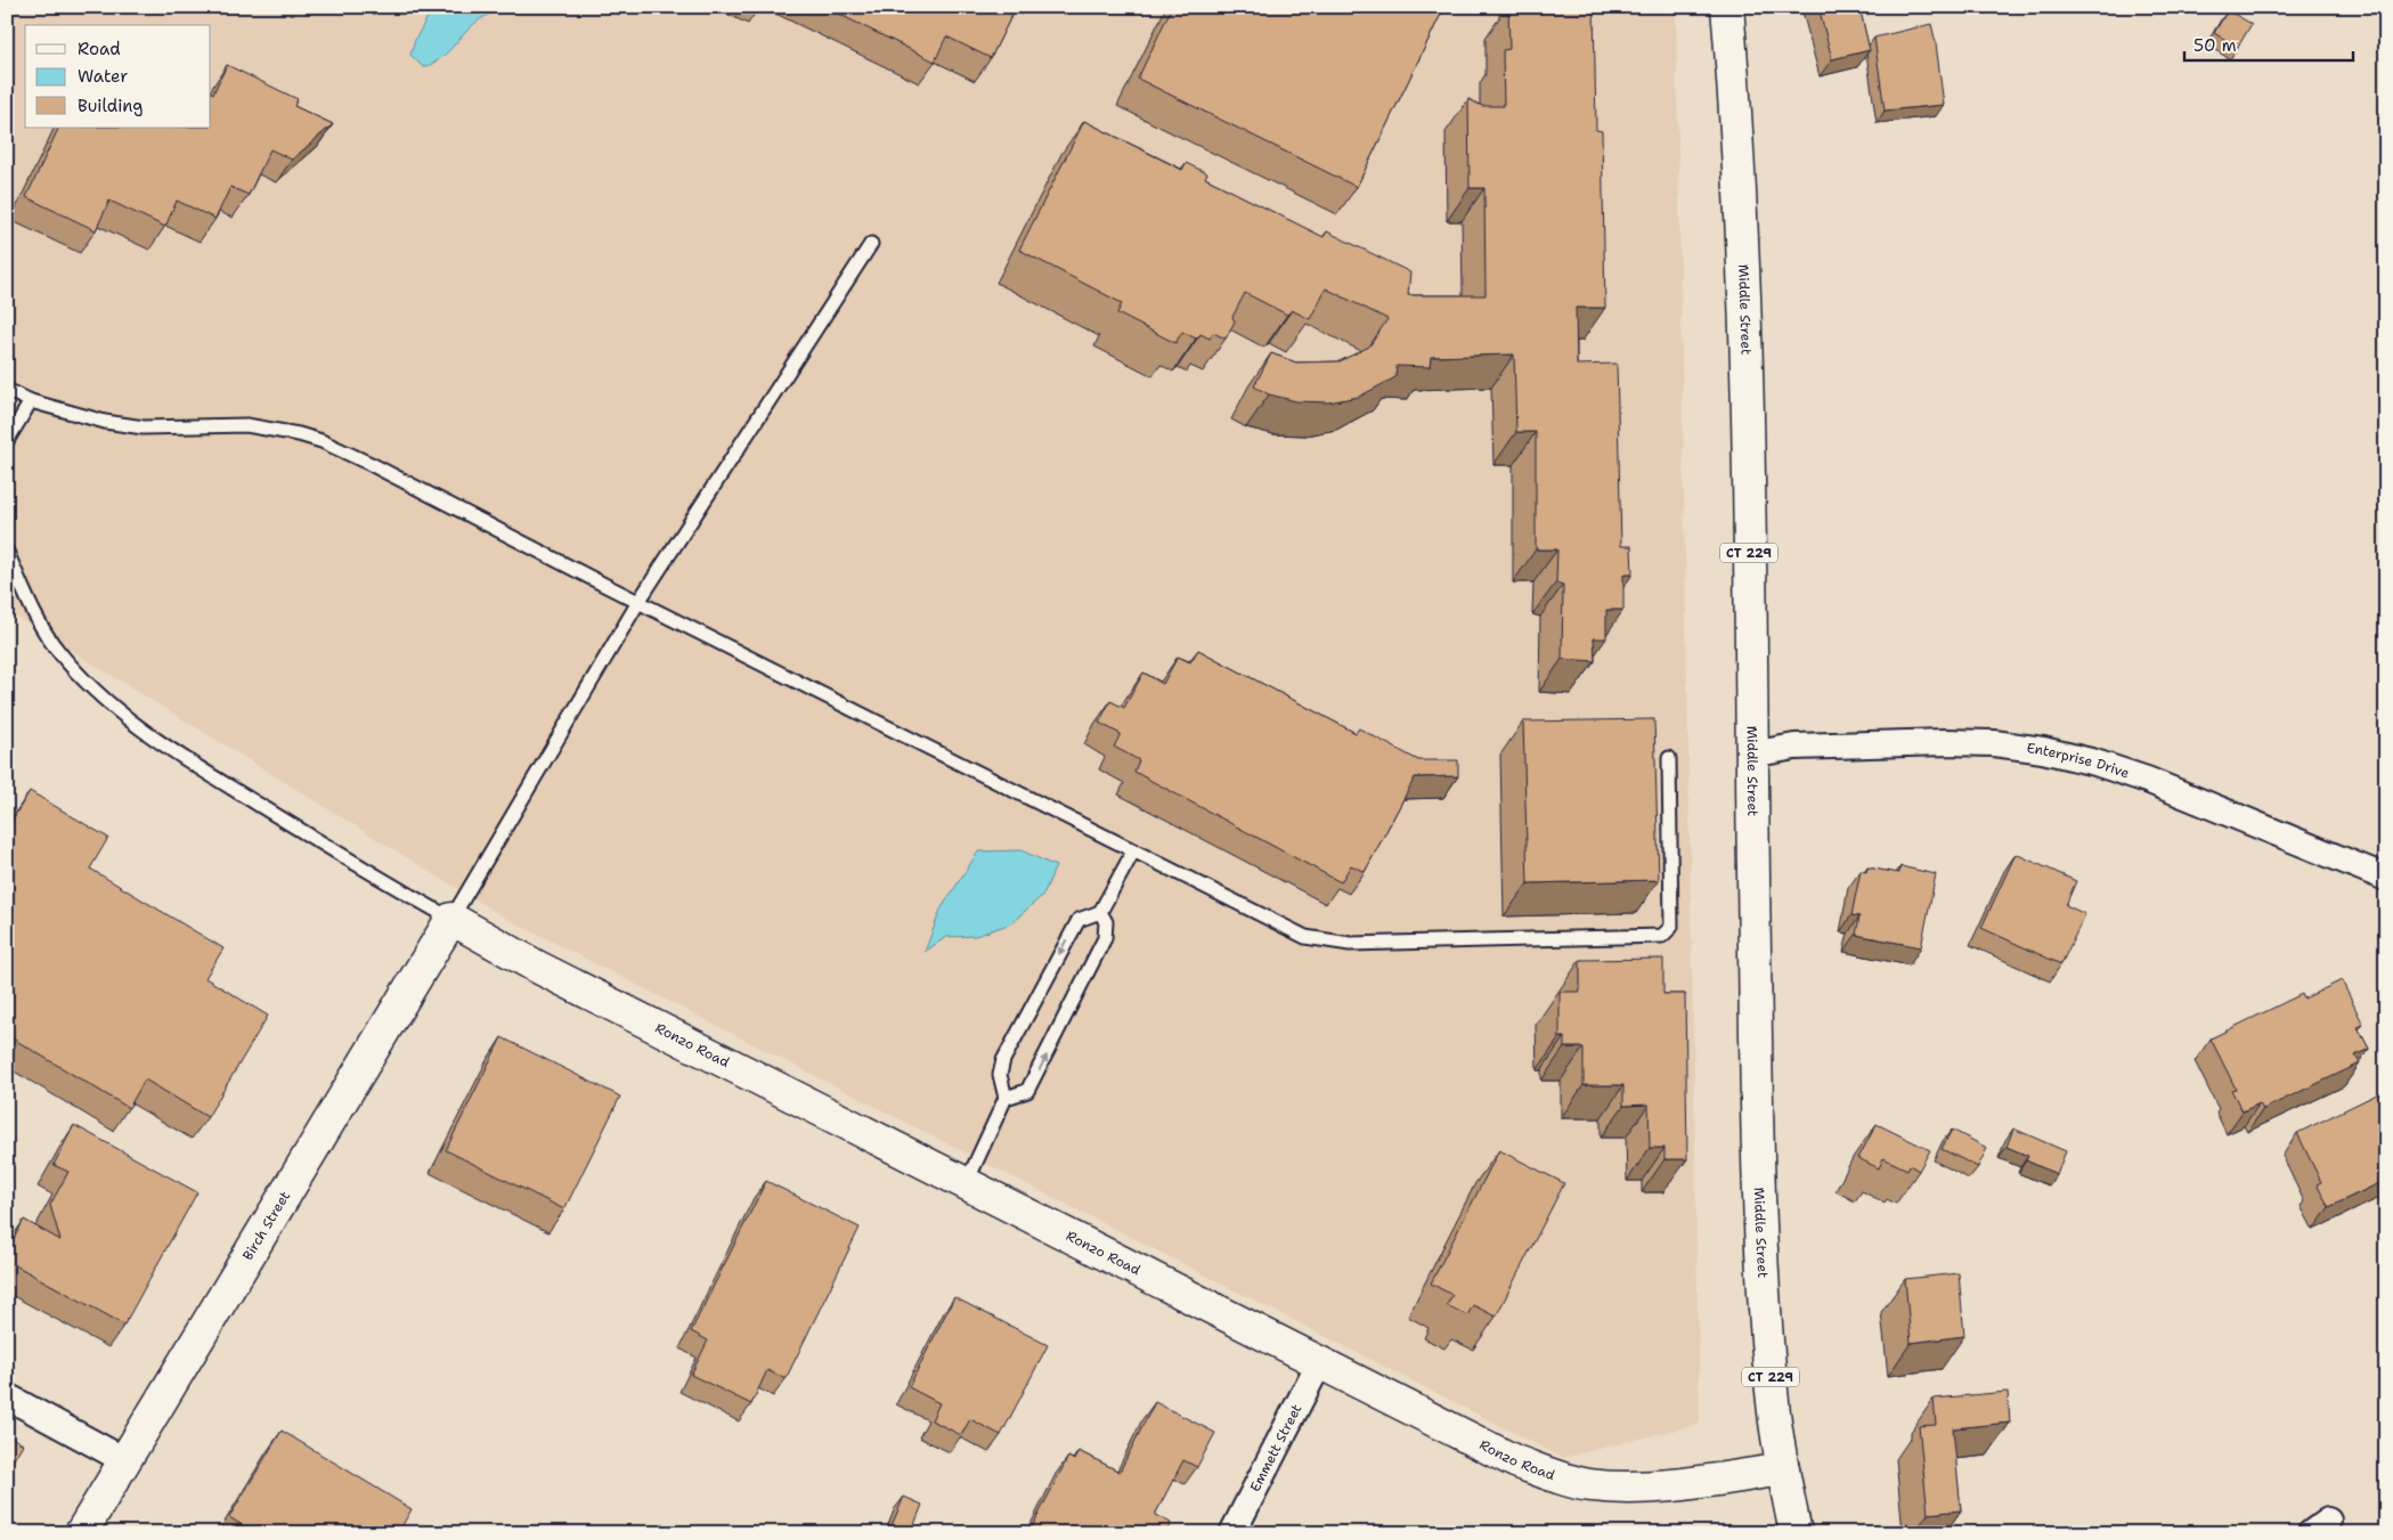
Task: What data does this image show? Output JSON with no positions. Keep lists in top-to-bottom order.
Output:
{
  "streets": {
    "main road": [
      "Middle Street",
      "CT 229",
      "Ronzo Road",
      "Birch Street"
    ],
    "street": ["Enterprise Drive", "Emmett Street"]
  },
  "crossings": [
    ["Middle Street", "Enterprise Drive"],
    ["Middle Street", "Ronzo Road"],
    ["Ronzo Road", "Birch Street"],
    ["Ronzo Road", "Emmett Street"]
  ],
  "legend": ["Road", "Water", "Building"],
  "scale_bar": "50 m"
}
